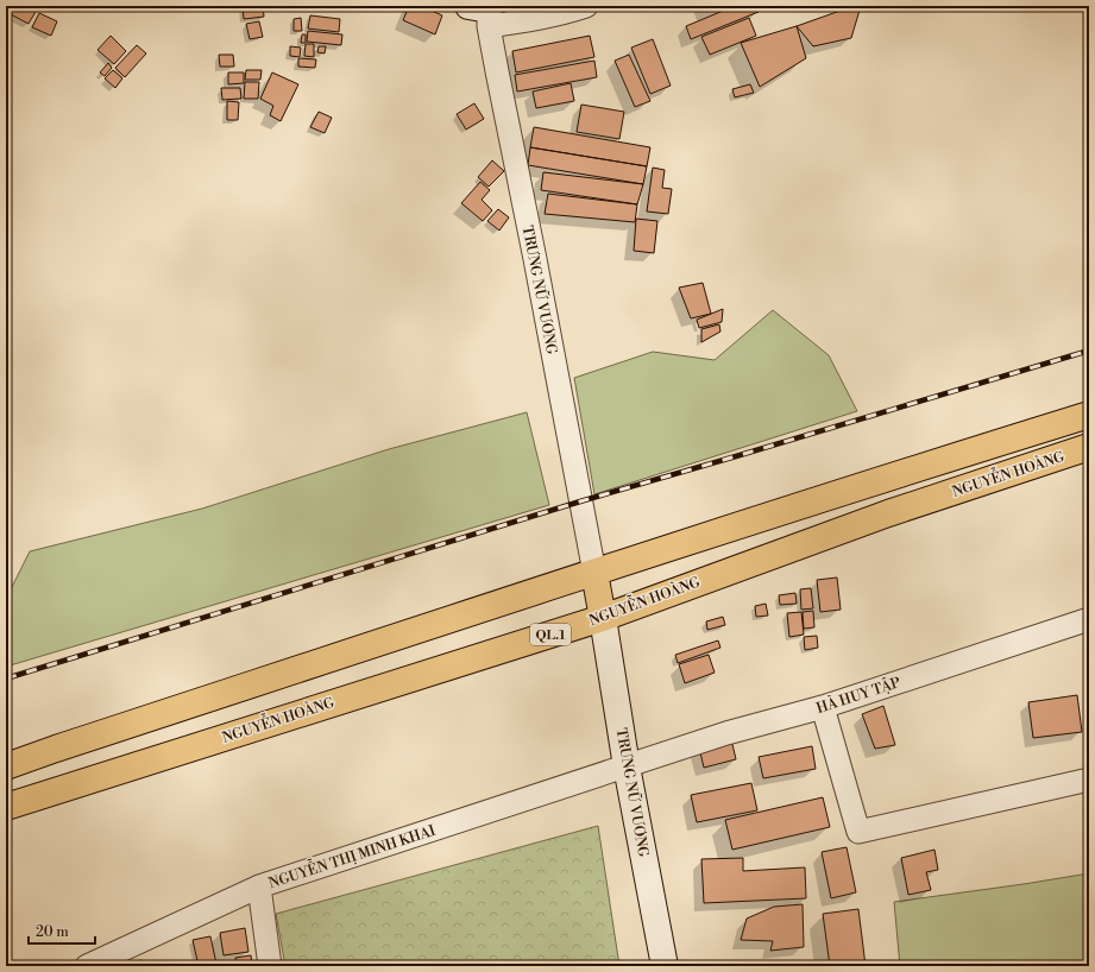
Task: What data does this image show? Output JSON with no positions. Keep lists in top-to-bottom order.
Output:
{
  "streets": {
    "highway": ["NGUYỄN HOÀNG", "QL.1"],
    "street": ["TRƯNG NỮ VƯƠNG", "HÀ HUY TẬP", "NGUYỄN THỊ MINH KHAI"]
  },
  "crossings": [
    ["TRƯNG NỮ VƯƠNG", "NGUYỄN HOÀNG"],
    ["TRƯNG NỮ VƯƠNG", "HÀ HUY TẬP"],
    ["TRƯNG NỮ VƯƠNG", "NGUYỄN THỊ MINH KHAI"],
    ["HÀ HUY TẬP", "NGUYỄN THỊ MINH KHAI"]
  ],
  "scale_bar": "20 m"
}
